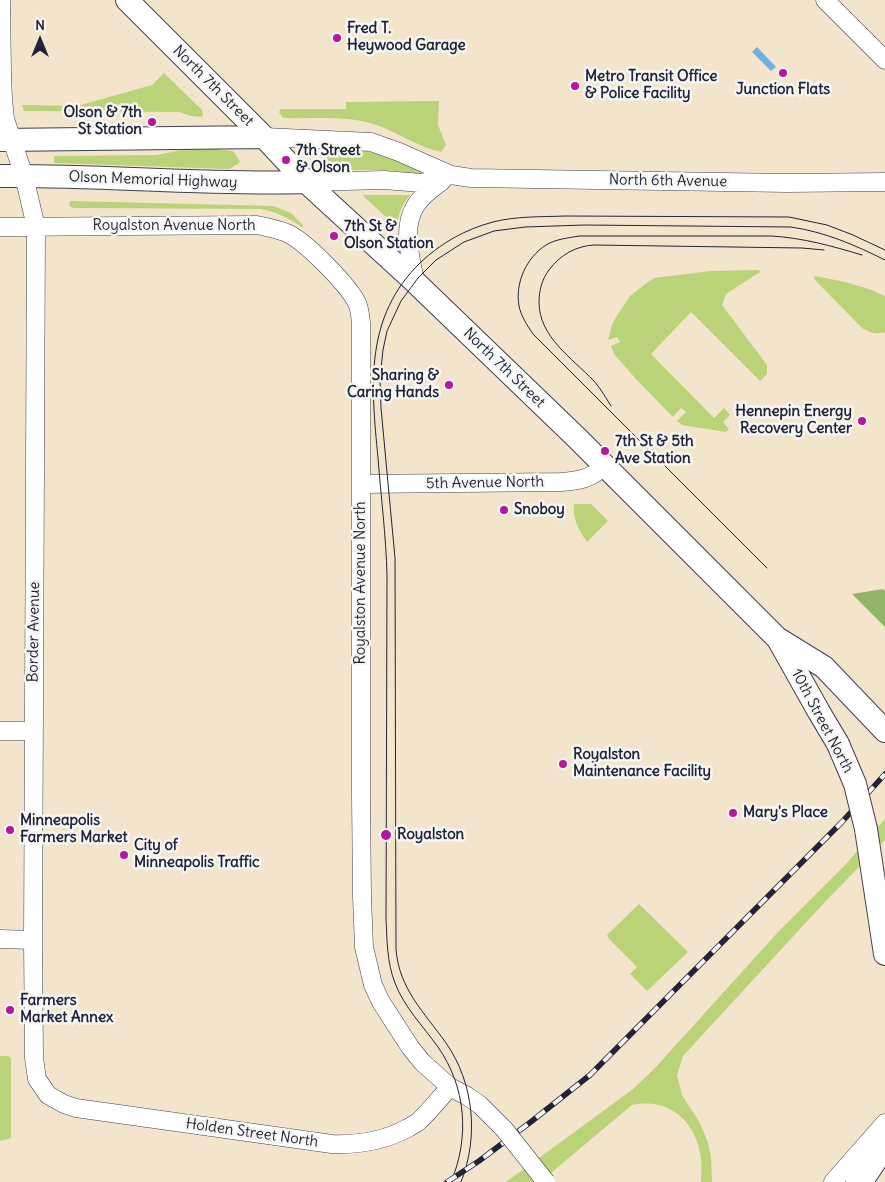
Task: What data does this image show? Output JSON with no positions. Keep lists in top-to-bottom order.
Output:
{
  "streets": {
    "main road": ["North 7th Street", "Olson Memorial Highway", "10th Street North"],
    "street": [
      "North 6th Avenue",
      "Royalston Avenue North",
      "5th Avenue North",
      "Border Avenue",
      "Holden Street North"
    ]
  },
  "crossings": [
    ["North 7th Street", "Olson Memorial Highway"],
    ["North 7th Street", "North 6th Avenue"],
    ["North 7th Street", "5th Avenue North"],
    ["North 7th Street", "10th Street North"],
    ["Olson Memorial Highway", "North 6th Avenue"],
    ["Olson Memorial Highway", "Border Avenue"],
    ["Royalston Avenue North", "5th Avenue North"],
    ["Royalston Avenue North", "Border Avenue"],
    ["Royalston Avenue North", "Holden Street North"],
    ["Border Avenue", "Holden Street North"]
  ],
  "places": [
    "Fred T. Heywood Garage",
    "Junction Flats",
    "Metro Transit Office & Police Facility",
    "Olson & 7th St Station",
    "7th Street & Olson",
    "7th St & Olson Station",
    "Sharing & Caring Hands",
    "Hennepin Energy Recovery Center",
    "7th St & 5th Ave Station",
    "Snoboy",
    "Royalston Maintenance Facility",
    "Mary's Place",
    "Minneapolis Farmers Market",
    "Royalston",
    "City of Minneapolis Traffic",
    "Farmers Market Annex"
  ],
  "north": "top"
}
